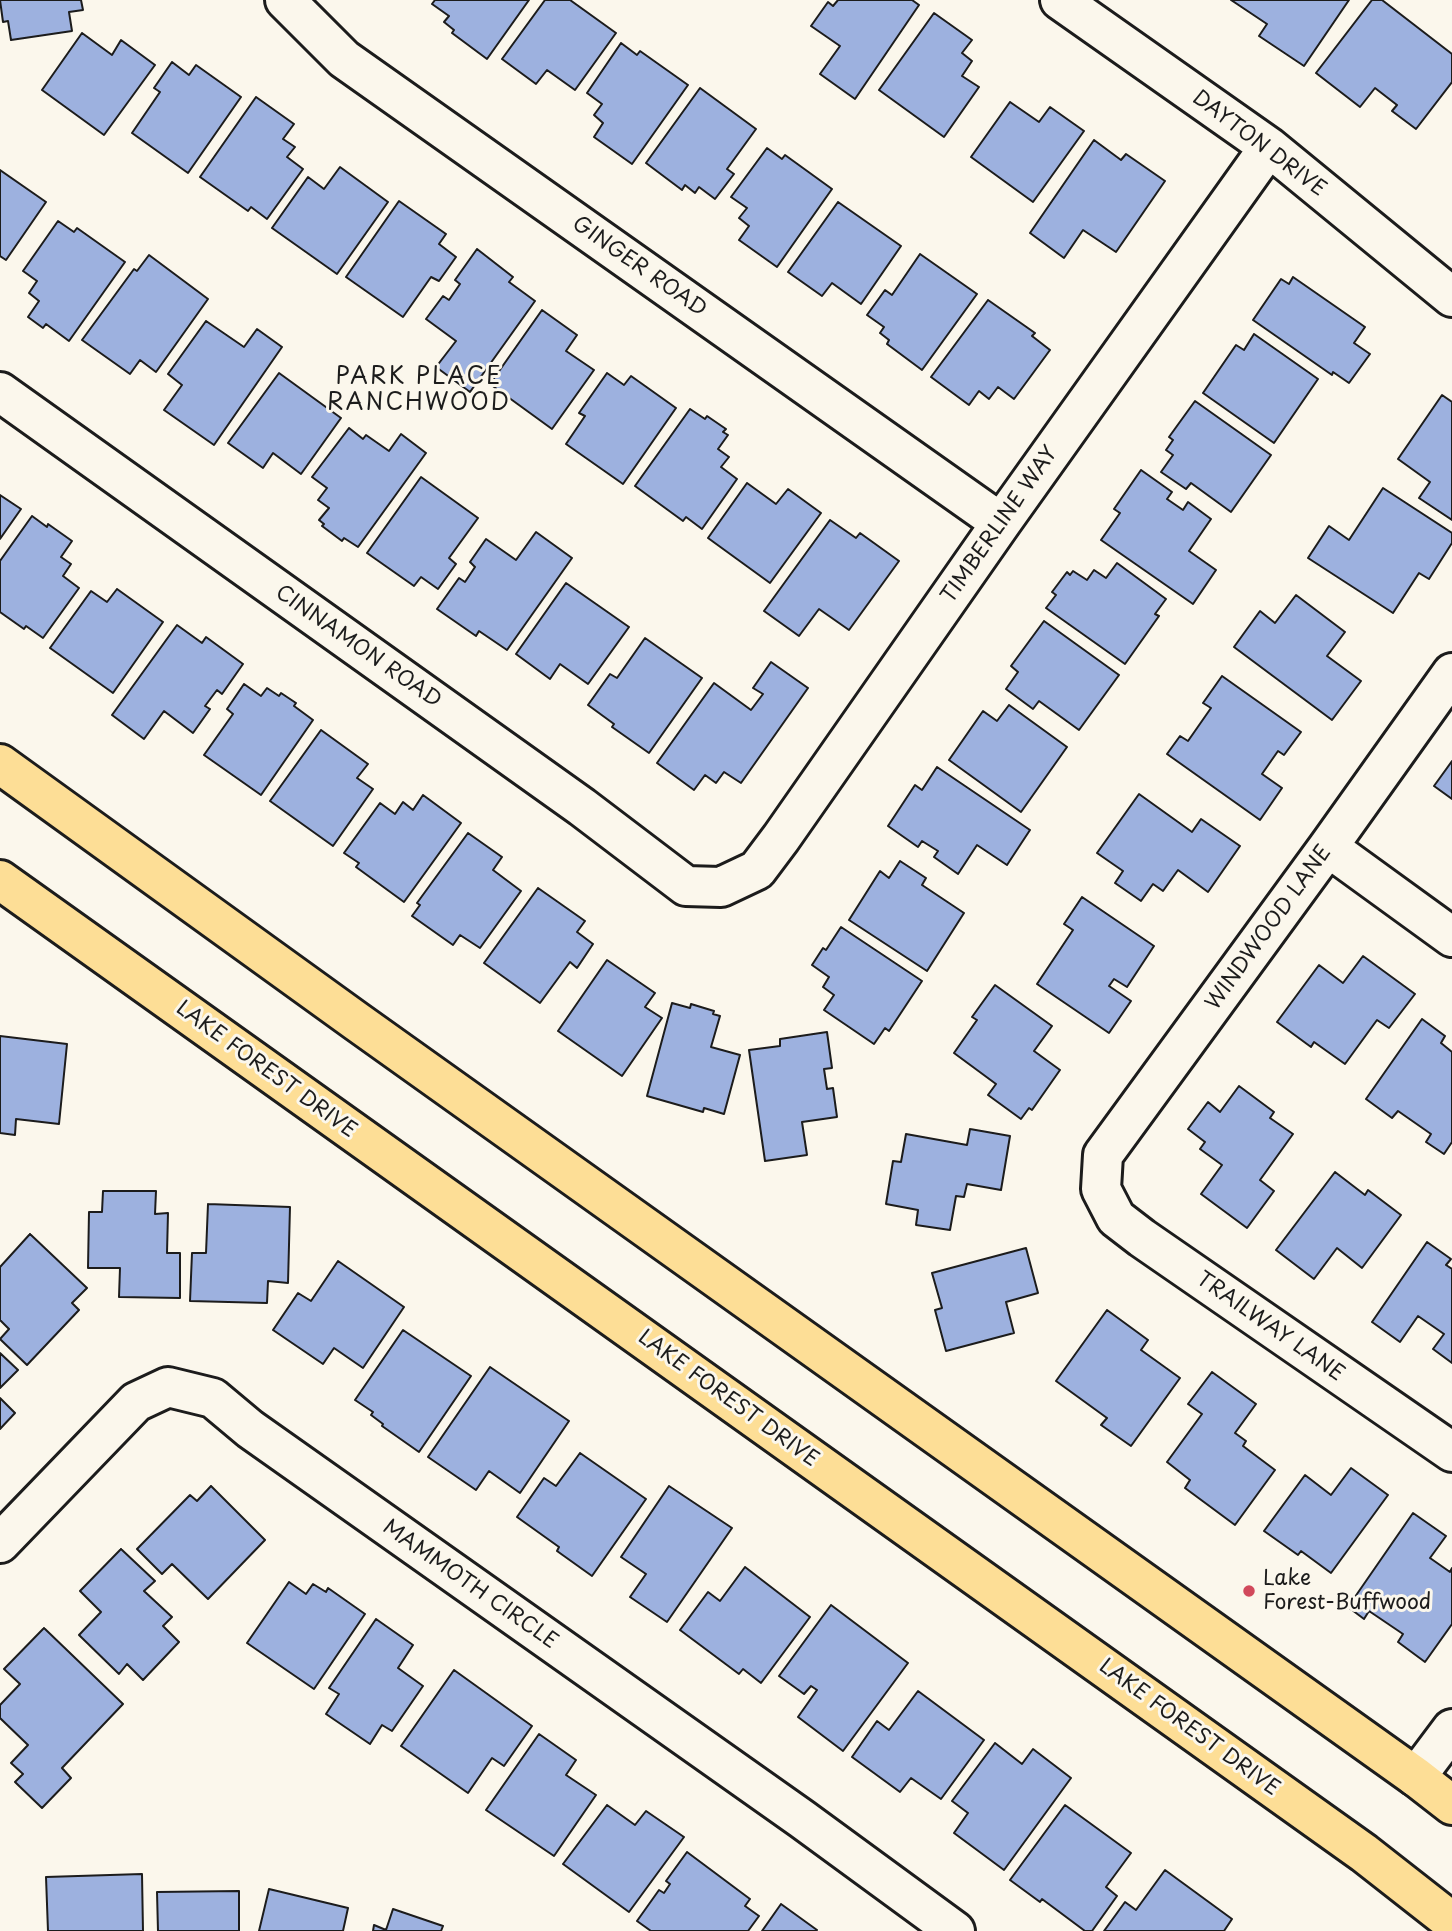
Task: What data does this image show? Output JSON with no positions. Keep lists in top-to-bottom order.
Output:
{
  "streets": {
    "main road": ["LAKE FOREST DRIVE"],
    "street": [
      "DAYTON DRIVE",
      "GINGER ROAD",
      "TIMBERLINE WAY",
      "CINNAMON ROAD",
      "WINDWOOD LANE",
      "TRAILWAY LANE",
      "MAMMOTH CIRCLE"
    ]
  },
  "crossings": [
    ["DAYTON DRIVE", "TIMBERLINE WAY"],
    ["GINGER ROAD", "TIMBERLINE WAY"],
    ["TIMBERLINE WAY", "CINNAMON ROAD"],
    ["WINDWOOD LANE", "TRAILWAY LANE"]
  ],
  "districts": ["PARK PLACE RANCHWOOD"],
  "places": ["Lake Forest-Buffwood"]
}
